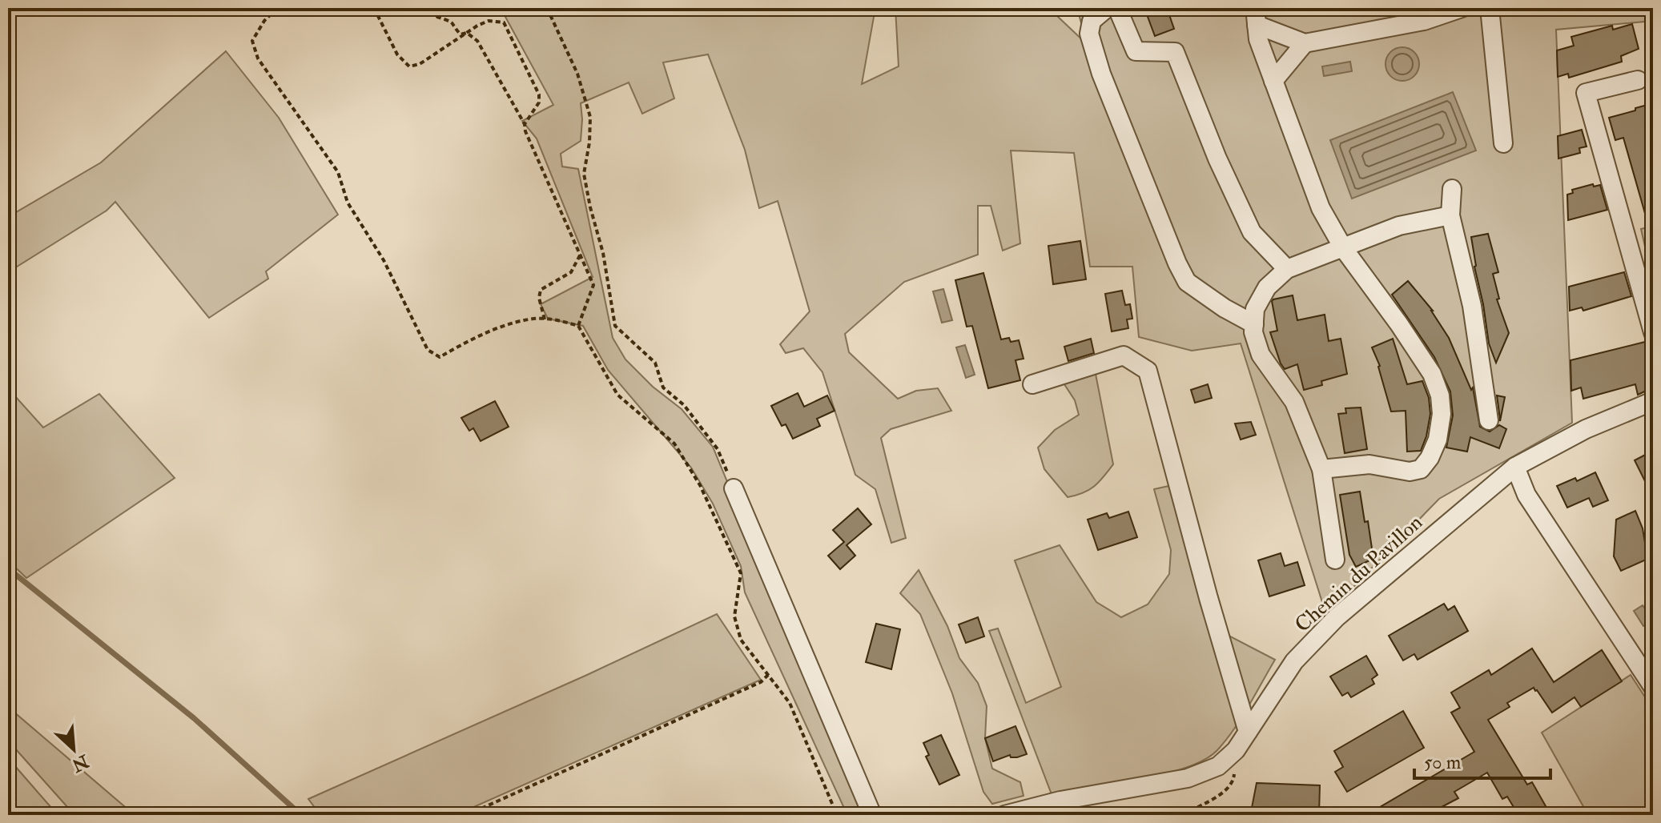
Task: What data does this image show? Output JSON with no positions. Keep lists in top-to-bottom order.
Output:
{
  "streets": {
    "street": ["Chemin du Pavillon"]
  },
  "scale_bar": "50 m",
  "north": "bottom right"
}
